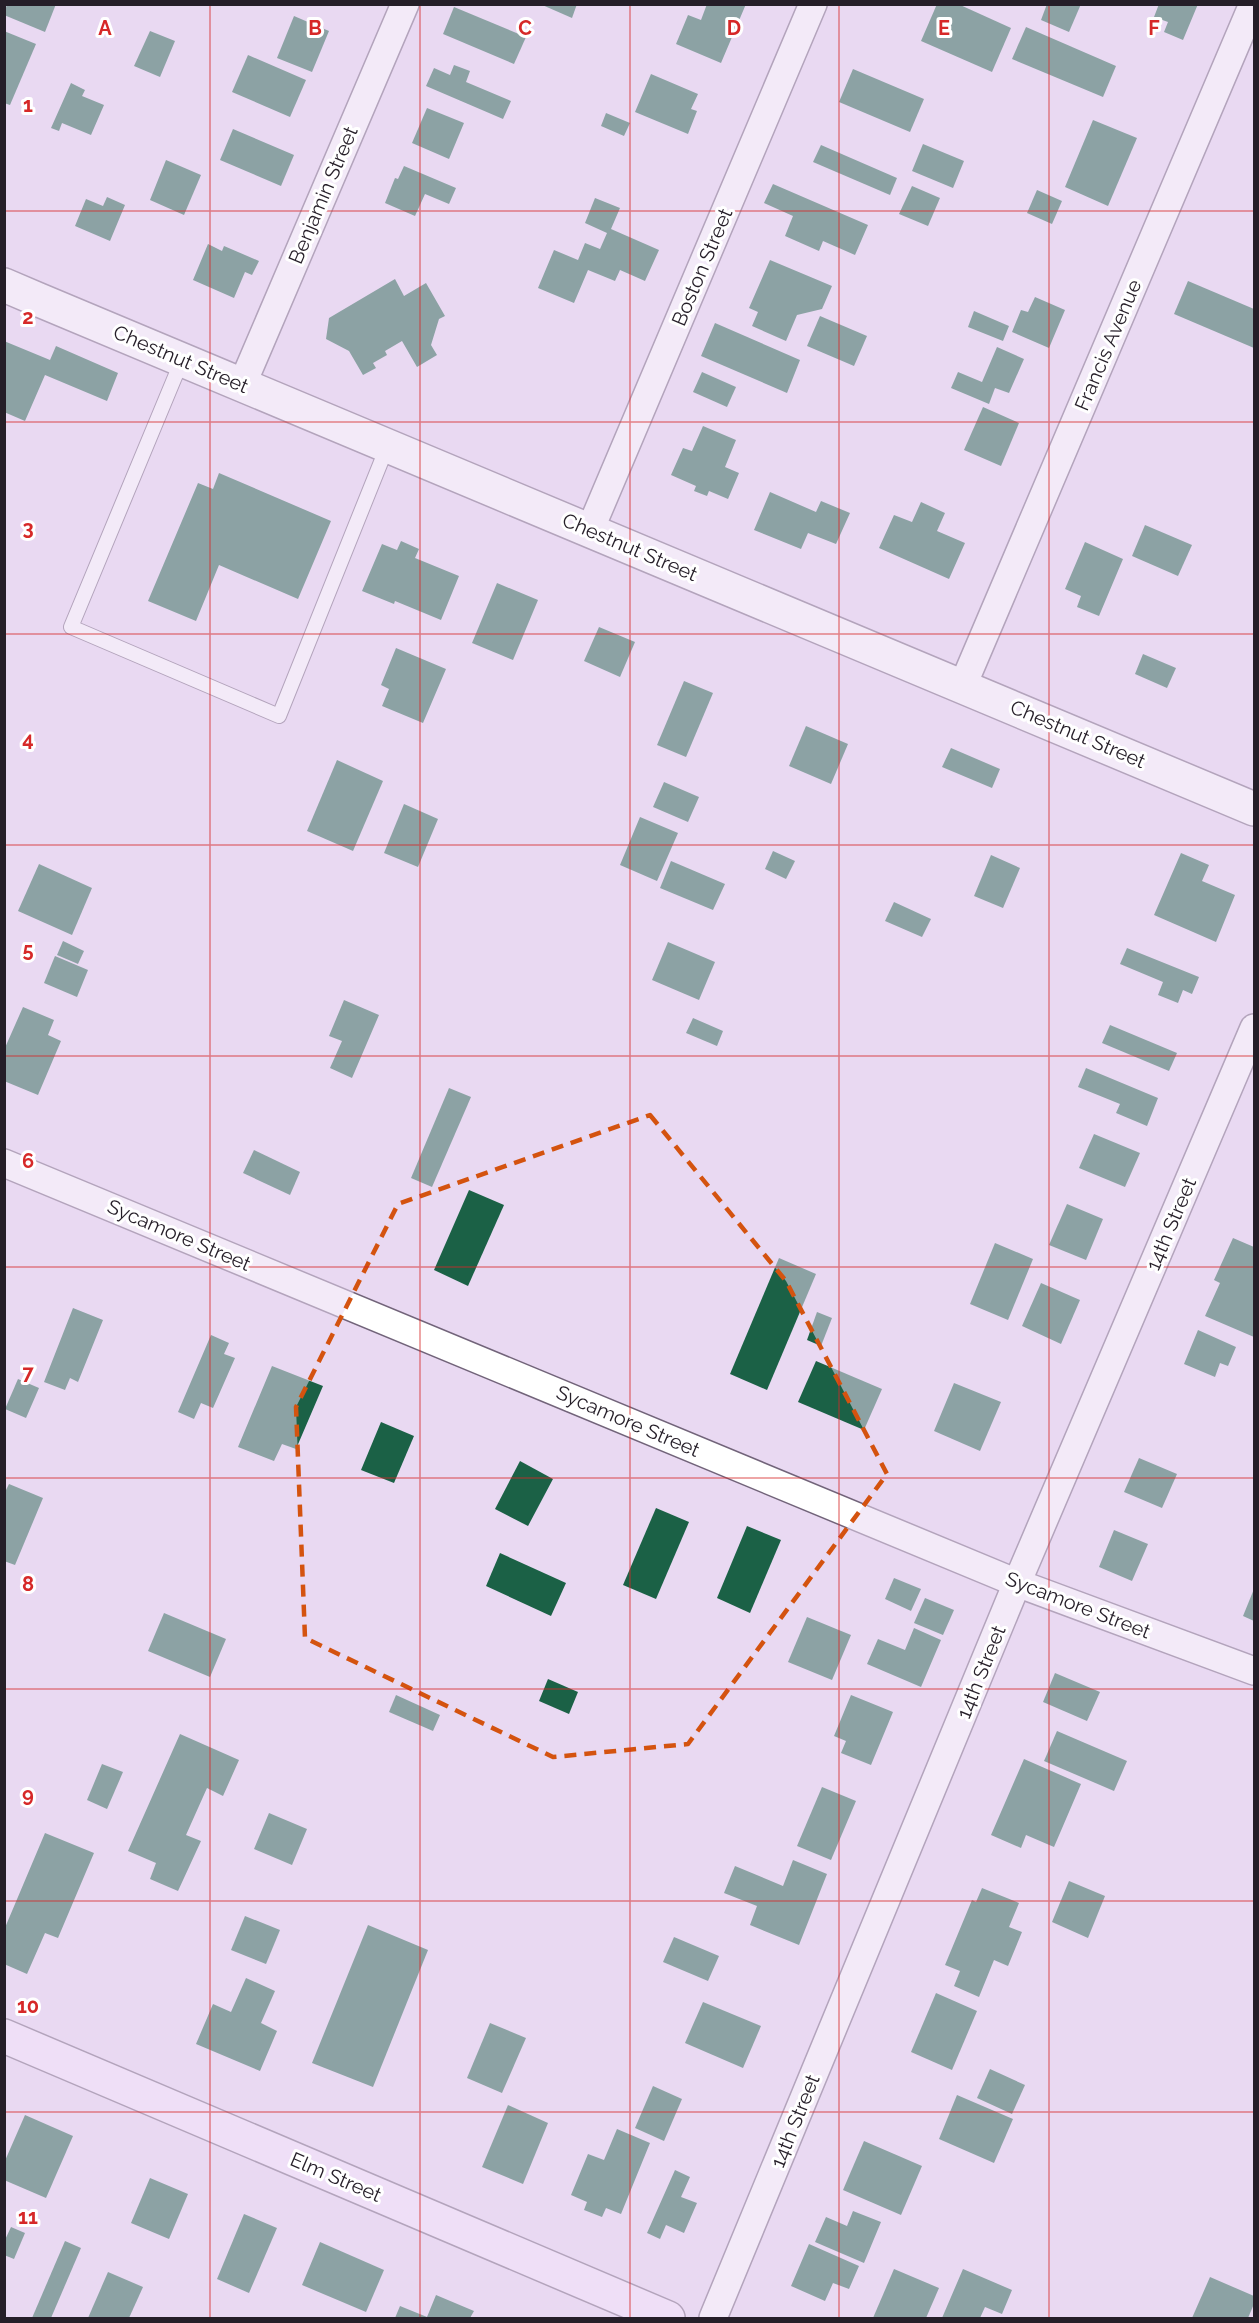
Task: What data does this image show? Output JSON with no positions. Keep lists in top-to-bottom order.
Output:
{
  "streets": {
    "main road": ["Elm Street"],
    "street": [
      "Benjamin Street",
      "Boston Street",
      "Francis Avenue",
      "Chestnut Street",
      "14th Street",
      "Sycamore Street"
    ]
  },
  "crossings": [
    ["Benjamin Street", "Chestnut Street"],
    ["Boston Street", "Chestnut Street"],
    ["Francis Avenue", "Chestnut Street"],
    ["14th Street", "Sycamore Street"]
  ],
  "grid": {
    "columns": [
      "A",
      "B",
      "C",
      "D",
      "E",
      "F"
    ],
    "rows": [
      "1",
      "2",
      "3",
      "4",
      "5",
      "6",
      "7",
      "8",
      "9",
      "10",
      "11"
    ]
  }
}
